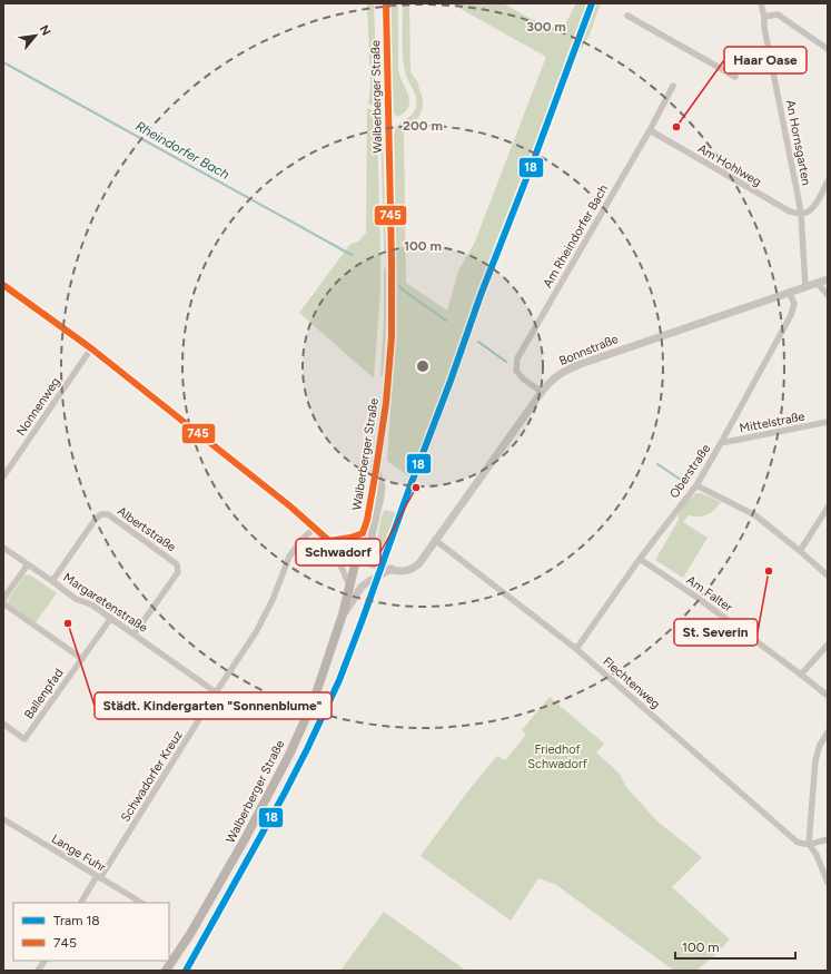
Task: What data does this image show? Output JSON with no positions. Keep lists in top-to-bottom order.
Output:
{
  "streets": {
    "main road": ["Walberberger Straße"],
    "street": [
      "An Hornsgarten",
      "Am Hohlweg",
      "Am Rheindorfer Bach",
      "Bonnstraße",
      "Nonnenweg",
      "Mittelstraße",
      "Oberstraße",
      "Albertstraße",
      "Am Falter",
      "Margaretenstraße",
      "Flechtenweg",
      "Ballenpfad",
      "Schwadorfer Kreuz",
      "Lange Fuhr"
    ]
  },
  "crossings": [
    ["Walberberger Straße", "Bonnstraße"],
    ["An Hornsgarten", "Am Hohlweg"],
    ["An Hornsgarten", "Bonnstraße"],
    ["Am Hohlweg", "Am Rheindorfer Bach"],
    ["Am Rheindorfer Bach", "Bonnstraße"],
    ["Bonnstraße", "Oberstraße"],
    ["Bonnstraße", "Flechtenweg"],
    ["Mittelstraße", "Oberstraße"],
    ["Oberstraße", "Am Falter"],
    ["Oberstraße", "Flechtenweg"],
    ["Albertstraße", "Margaretenstraße"],
    ["Margaretenstraße", "Ballenpfad"],
    ["Margaretenstraße", "Schwadorfer Kreuz"],
    ["Schwadorfer Kreuz", "Lange Fuhr"]
  ],
  "water": ["Rheindorfer Bach"],
  "parks": ["Friedhof Schwadorf"],
  "places": [
    "Haar Oase",
    "Schwadorf",
    "St. Severin",
    "Städt. Kindergarten \"Sonnenblume\""
  ],
  "lines": ["tram line 18", "transit line 745"],
  "legend": ["Tram 18", "745"],
  "scale_bar": "100 m",
  "north": "top right",
  "rings": ["300 m", "200 m", "100 m"]
}
